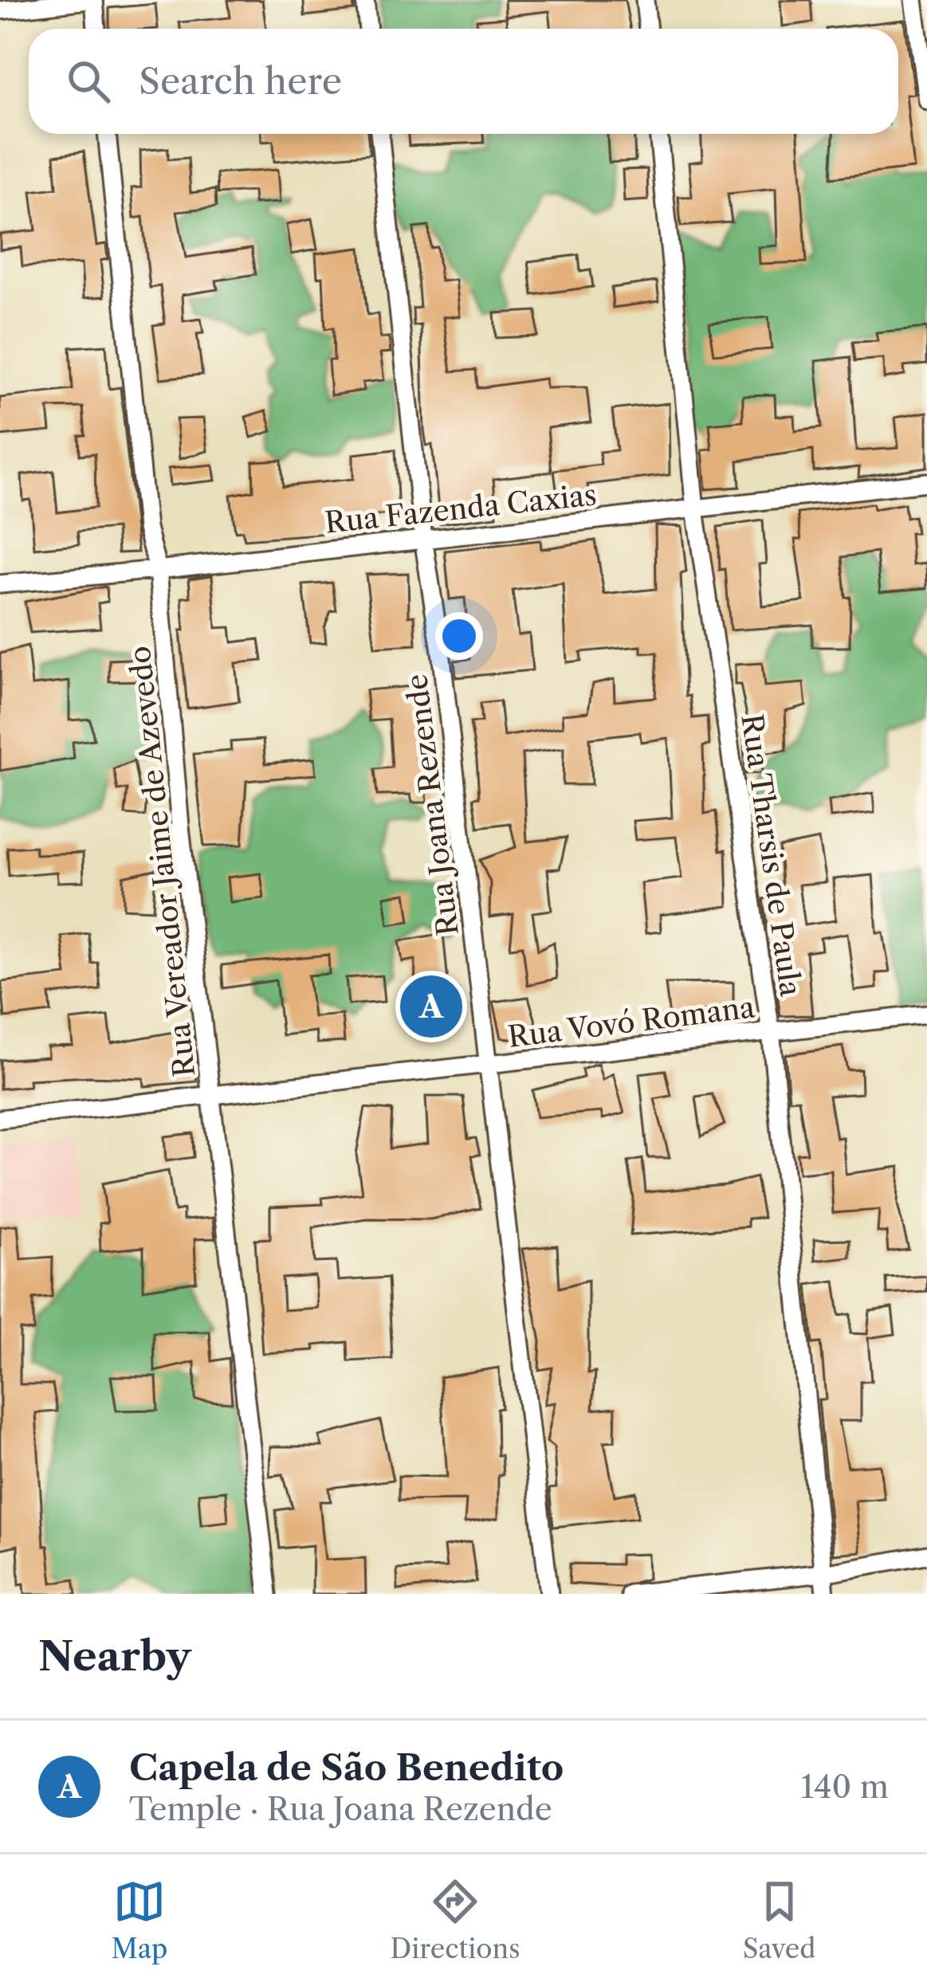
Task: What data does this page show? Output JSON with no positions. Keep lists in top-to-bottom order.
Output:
{
  "streets": {
    "street": [
      "Rua Fazenda Caxias",
      "Rua Joana Rezende",
      "Rua Tharsis de Paula",
      "Rua Vereador Jaime de Azevedo",
      "Rua Vovó Romana"
    ]
  },
  "crossings": [
    ["Rua Fazenda Caxias", "Rua Joana Rezende"],
    ["Rua Fazenda Caxias", "Rua Tharsis de Paula"],
    ["Rua Fazenda Caxias", "Rua Vereador Jaime de Azevedo"],
    ["Rua Joana Rezende", "Rua Vovó Romana"],
    ["Rua Tharsis de Paula", "Rua Vovó Romana"],
    ["Rua Vereador Jaime de Azevedo", "Rua Vovó Romana"]
  ],
  "page": {
    "search": "Search here",
    "pins": "A",
    "heading": "Nearby",
    "list": [
      {
        "mark": "A",
        "name": "Capela de São Benedito",
        "note": "Temple · Rua Joana Rezende",
        "value": "140 m"
      }
    ],
    "nav": ["Map", "Directions", "Saved"]
  }
}
